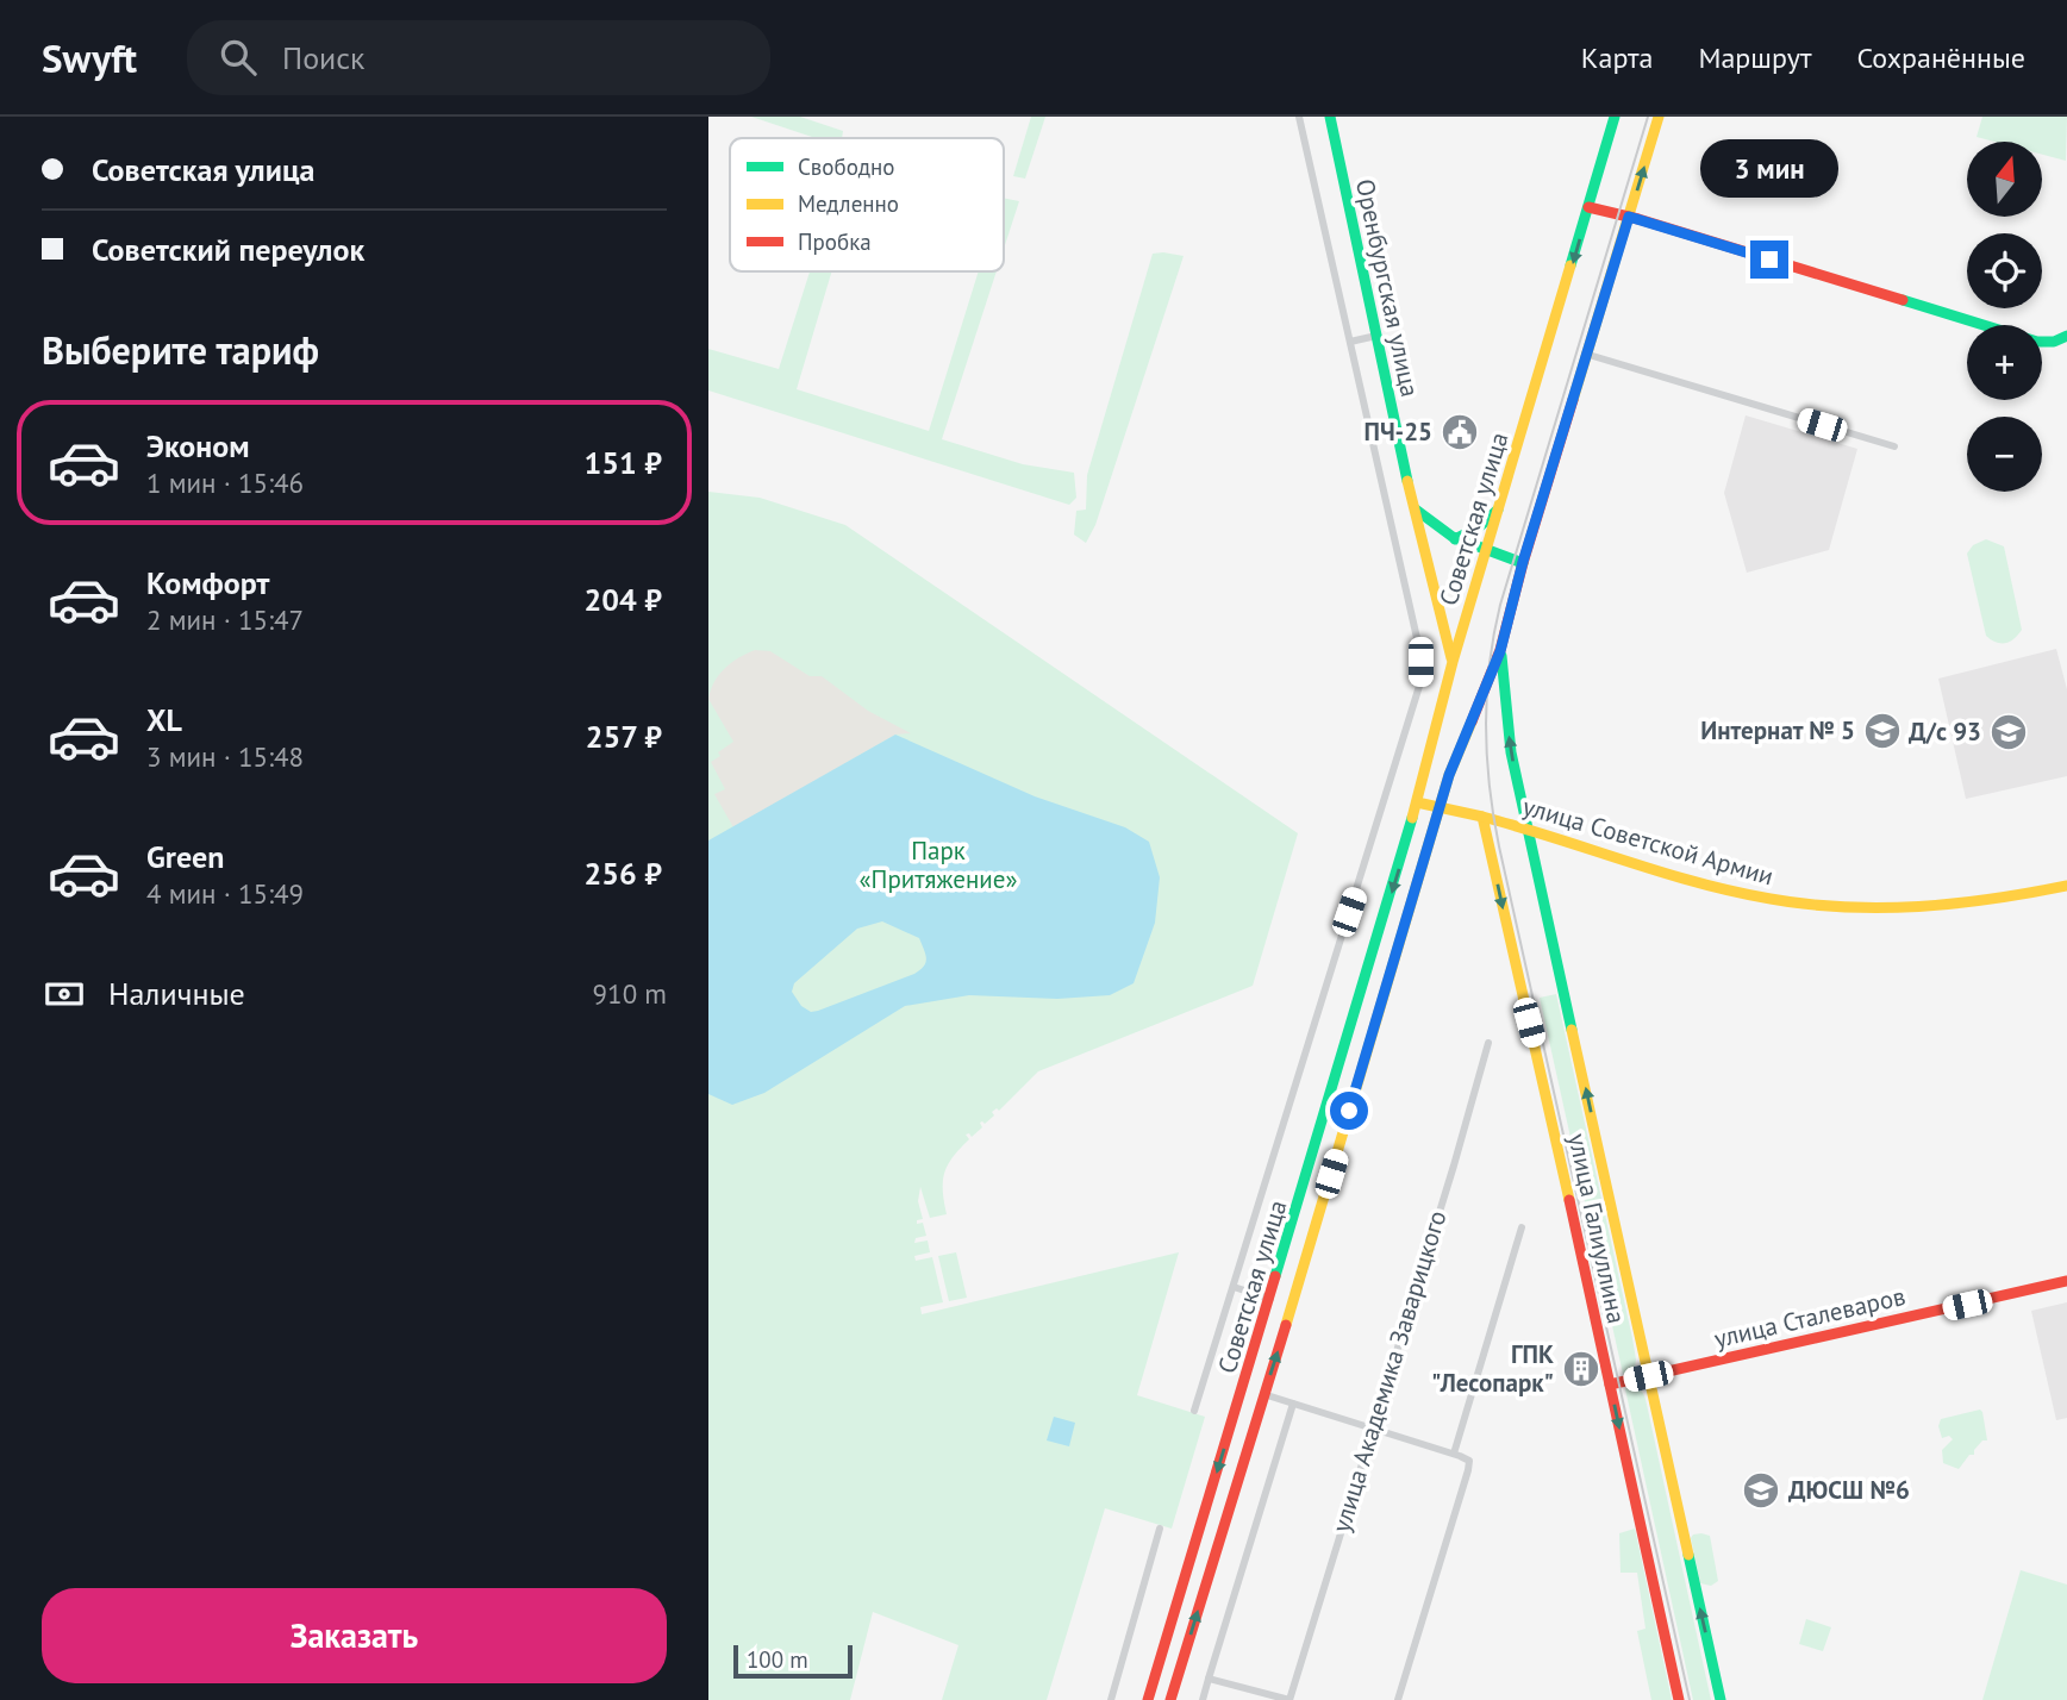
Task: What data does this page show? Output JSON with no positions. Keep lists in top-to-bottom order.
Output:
{
  "streets": {
    "main road": [
      "Оренбургская улица",
      "Советская улица",
      "улица Советской Армии",
      "улица Галиуллина",
      "улица Сталеваров"
    ],
    "street": ["улица Академика Заварицкого"]
  },
  "crossings": [
    ["Оренбургская улица", "Советская улица"],
    ["Советская улица", "улица Советской Армии"],
    ["Советская улица", "улица Галиуллина"],
    ["улица Советской Армии", "улица Галиуллина"],
    ["улица Галиуллина", "улица Сталеваров"]
  ],
  "parks": ["Парк «Притяжение»"],
  "places": {
    "public building": ["ПЧ-25"],
    "school or university": ["Интернат № 5", "Д/с 93", "ДЮСШ №6"],
    "building": ["ГПК \"Лесопарк\""]
  },
  "legend": ["Свободно", "Медленно", "Пробка"],
  "scale_bar": "100 m",
  "north": "top",
  "page": {
    "header": "Swyft",
    "search": "Поиск",
    "nav": ["Карта", "Маршрут", "Сохранённые"],
    "banner": ["Советская улица", "Советский переулок"],
    "bubble": "3 мин",
    "map_buttons": ["+", "−"],
    "heading": "Выберите тариф",
    "list": [
      {
        "name": "Эконом",
        "note": "1 мин · 15:46",
        "value": "151 ₽"
      },
      {
        "name": "Комфорт",
        "note": "2 мин · 15:47",
        "value": "204 ₽"
      },
      {
        "name": "XL",
        "note": "3 мин · 15:48",
        "value": "257 ₽"
      },
      {
        "name": "Green",
        "note": "4 мин · 15:49",
        "value": "256 ₽"
      }
    ],
    "pay": ["Наличные", "910 m"],
    "buttons": "Заказать",
    "scale": "100 m"
  }
}
